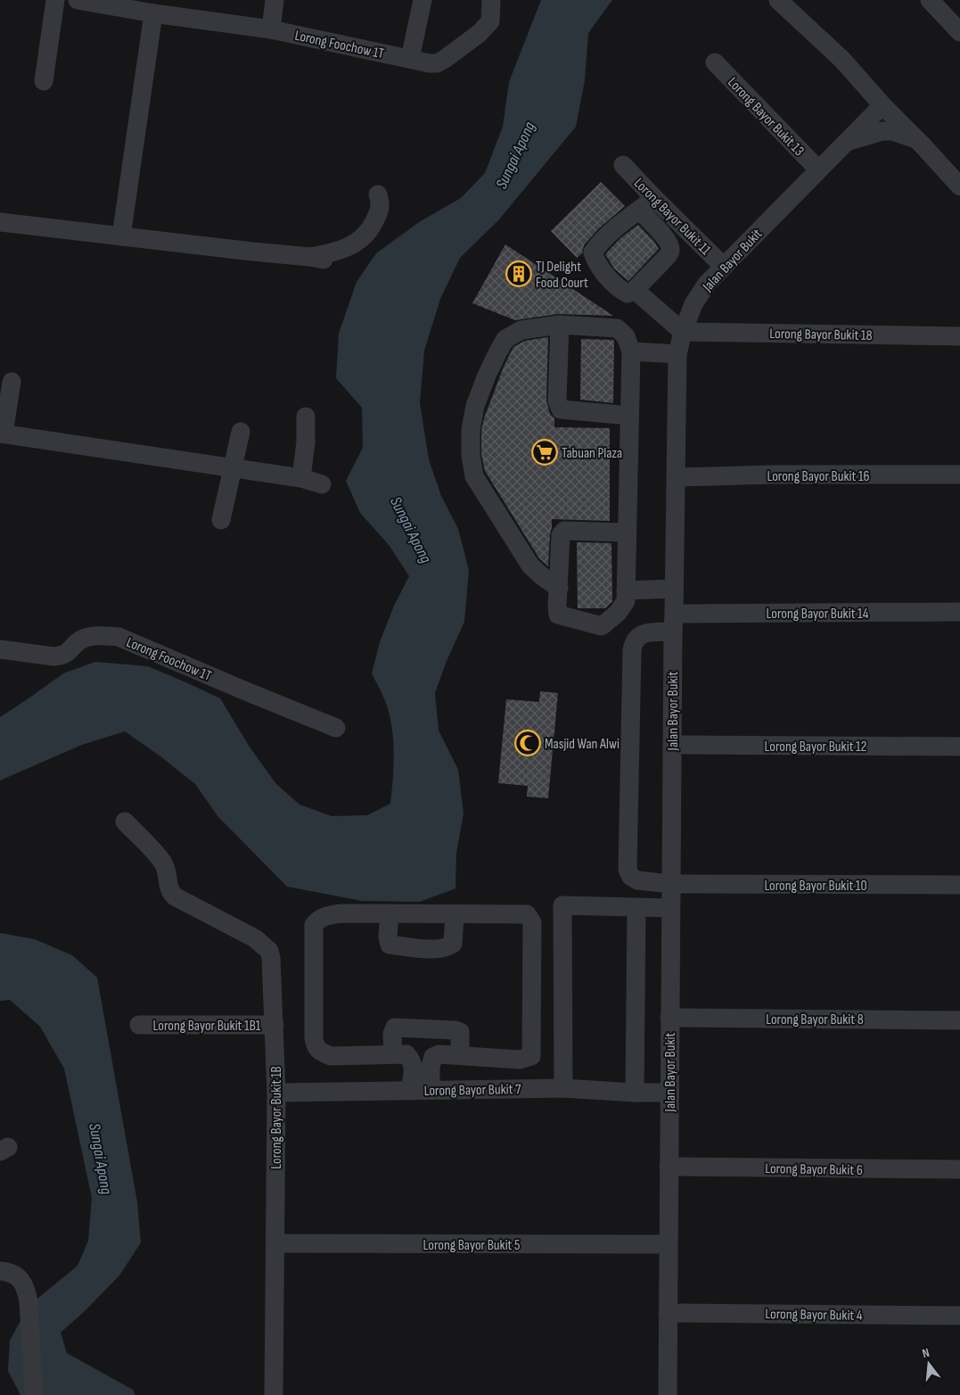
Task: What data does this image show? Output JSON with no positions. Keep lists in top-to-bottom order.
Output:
{
  "streets": {
    "street": [
      "Lorong Foochow 1T",
      "Lorong Bayor Bukit 13",
      "Lorong Bayor Bukit 11",
      "Jalan Bayor Bukit",
      "Lorong Bayor Bukit 18",
      "Lorong Bayor Bukit 16",
      "Lorong Bayor Bukit 14",
      "Lorong Bayor Bukit 12",
      "Lorong Bayor Bukit 10",
      "Lorong Bayor Bukit 8",
      "Lorong Bayor Bukit 1B1",
      "Lorong Bayor Bukit 7",
      "Lorong Bayor Bukit 1B",
      "Lorong Bayor Bukit 6",
      "Lorong Bayor Bukit 5",
      "Lorong Bayor Bukit 4"
    ]
  },
  "crossings": [
    ["Lorong Bayor Bukit 13", "Jalan Bayor Bukit"],
    ["Lorong Bayor Bukit 11", "Jalan Bayor Bukit"],
    ["Jalan Bayor Bukit", "Lorong Bayor Bukit 18"],
    ["Jalan Bayor Bukit", "Lorong Bayor Bukit 16"],
    ["Jalan Bayor Bukit", "Lorong Bayor Bukit 14"],
    ["Jalan Bayor Bukit", "Lorong Bayor Bukit 12"],
    ["Jalan Bayor Bukit", "Lorong Bayor Bukit 10"],
    ["Jalan Bayor Bukit", "Lorong Bayor Bukit 8"],
    ["Jalan Bayor Bukit", "Lorong Bayor Bukit 7"],
    ["Jalan Bayor Bukit", "Lorong Bayor Bukit 6"],
    ["Jalan Bayor Bukit", "Lorong Bayor Bukit 5"],
    ["Jalan Bayor Bukit", "Lorong Bayor Bukit 4"],
    ["Lorong Bayor Bukit 14", "Lorong Bayor Bukit 10"],
    ["Lorong Bayor Bukit 1B1", "Lorong Bayor Bukit 1B"],
    ["Lorong Bayor Bukit 7", "Lorong Bayor Bukit 1B"],
    ["Lorong Bayor Bukit 1B", "Lorong Bayor Bukit 5"]
  ],
  "water": ["Sungai Apong"],
  "places": {
    "building": ["TJ Delight Food Court"],
    "supermarket": ["Tabuan Plaza"],
    "mosque": ["Masjid Wan Alwi"]
  },
  "north": "top"
}
